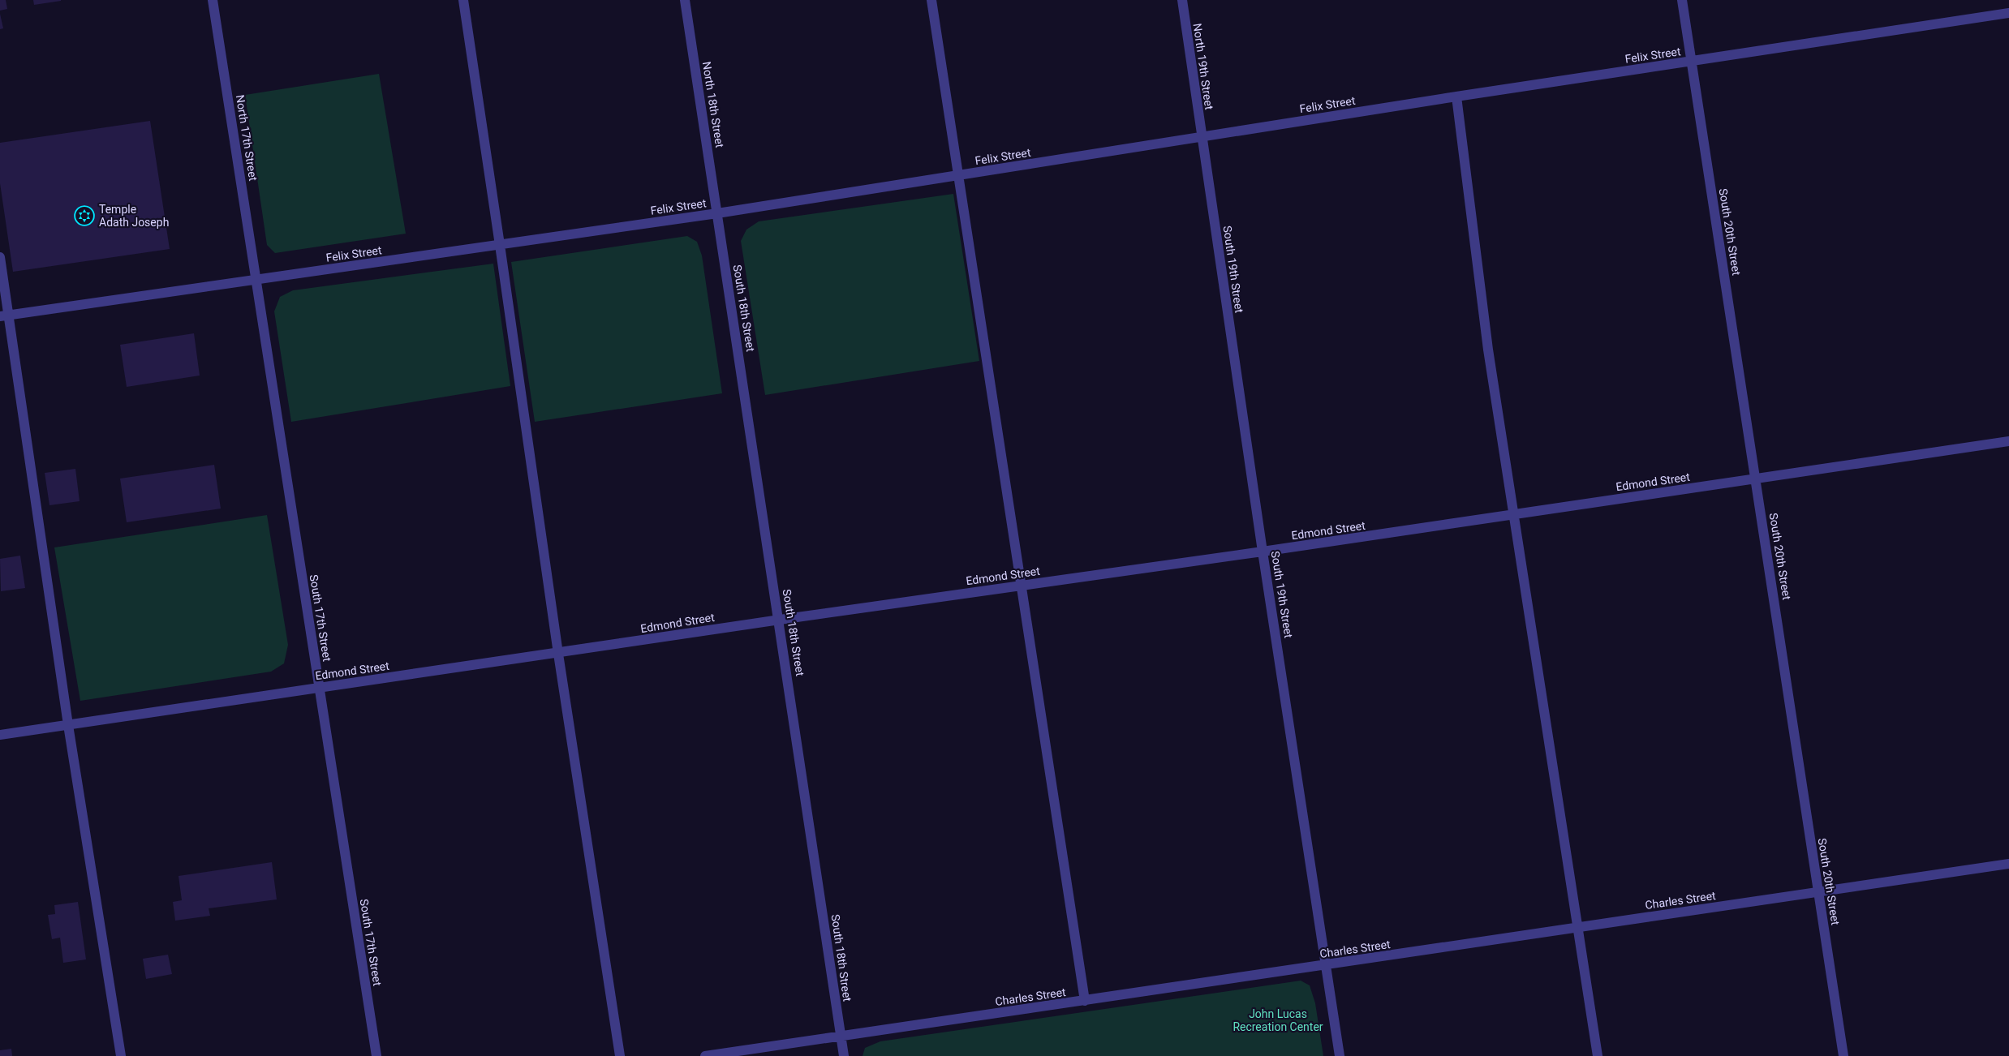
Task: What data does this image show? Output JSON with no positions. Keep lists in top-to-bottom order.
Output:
{
  "streets": {
    "street": [
      "Felix Street",
      "North 19th Street",
      "North 18th Street",
      "North 17th Street",
      "South 20th Street",
      "South 19th Street",
      "South 18th Street",
      "Edmond Street",
      "South 17th Street",
      "Charles Street"
    ]
  },
  "crossings": [
    ["Felix Street", "North 19th Street"],
    ["Felix Street", "North 18th Street"],
    ["Felix Street", "North 17th Street"],
    ["Felix Street", "South 20th Street"],
    ["Felix Street", "South 19th Street"],
    ["Felix Street", "South 18th Street"],
    ["Felix Street", "South 17th Street"],
    ["North 19th Street", "South 19th Street"],
    ["North 18th Street", "South 18th Street"],
    ["North 17th Street", "South 17th Street"],
    ["South 20th Street", "Edmond Street"],
    ["South 20th Street", "Charles Street"],
    ["South 19th Street", "Edmond Street"],
    ["South 19th Street", "Charles Street"],
    ["South 18th Street", "Edmond Street"],
    ["South 18th Street", "Charles Street"],
    ["Edmond Street", "South 17th Street"]
  ],
  "parks": ["John Lucas Recreation Center"],
  "places": {
    "synagogue": ["Temple Adath Joseph"]
  }
}
